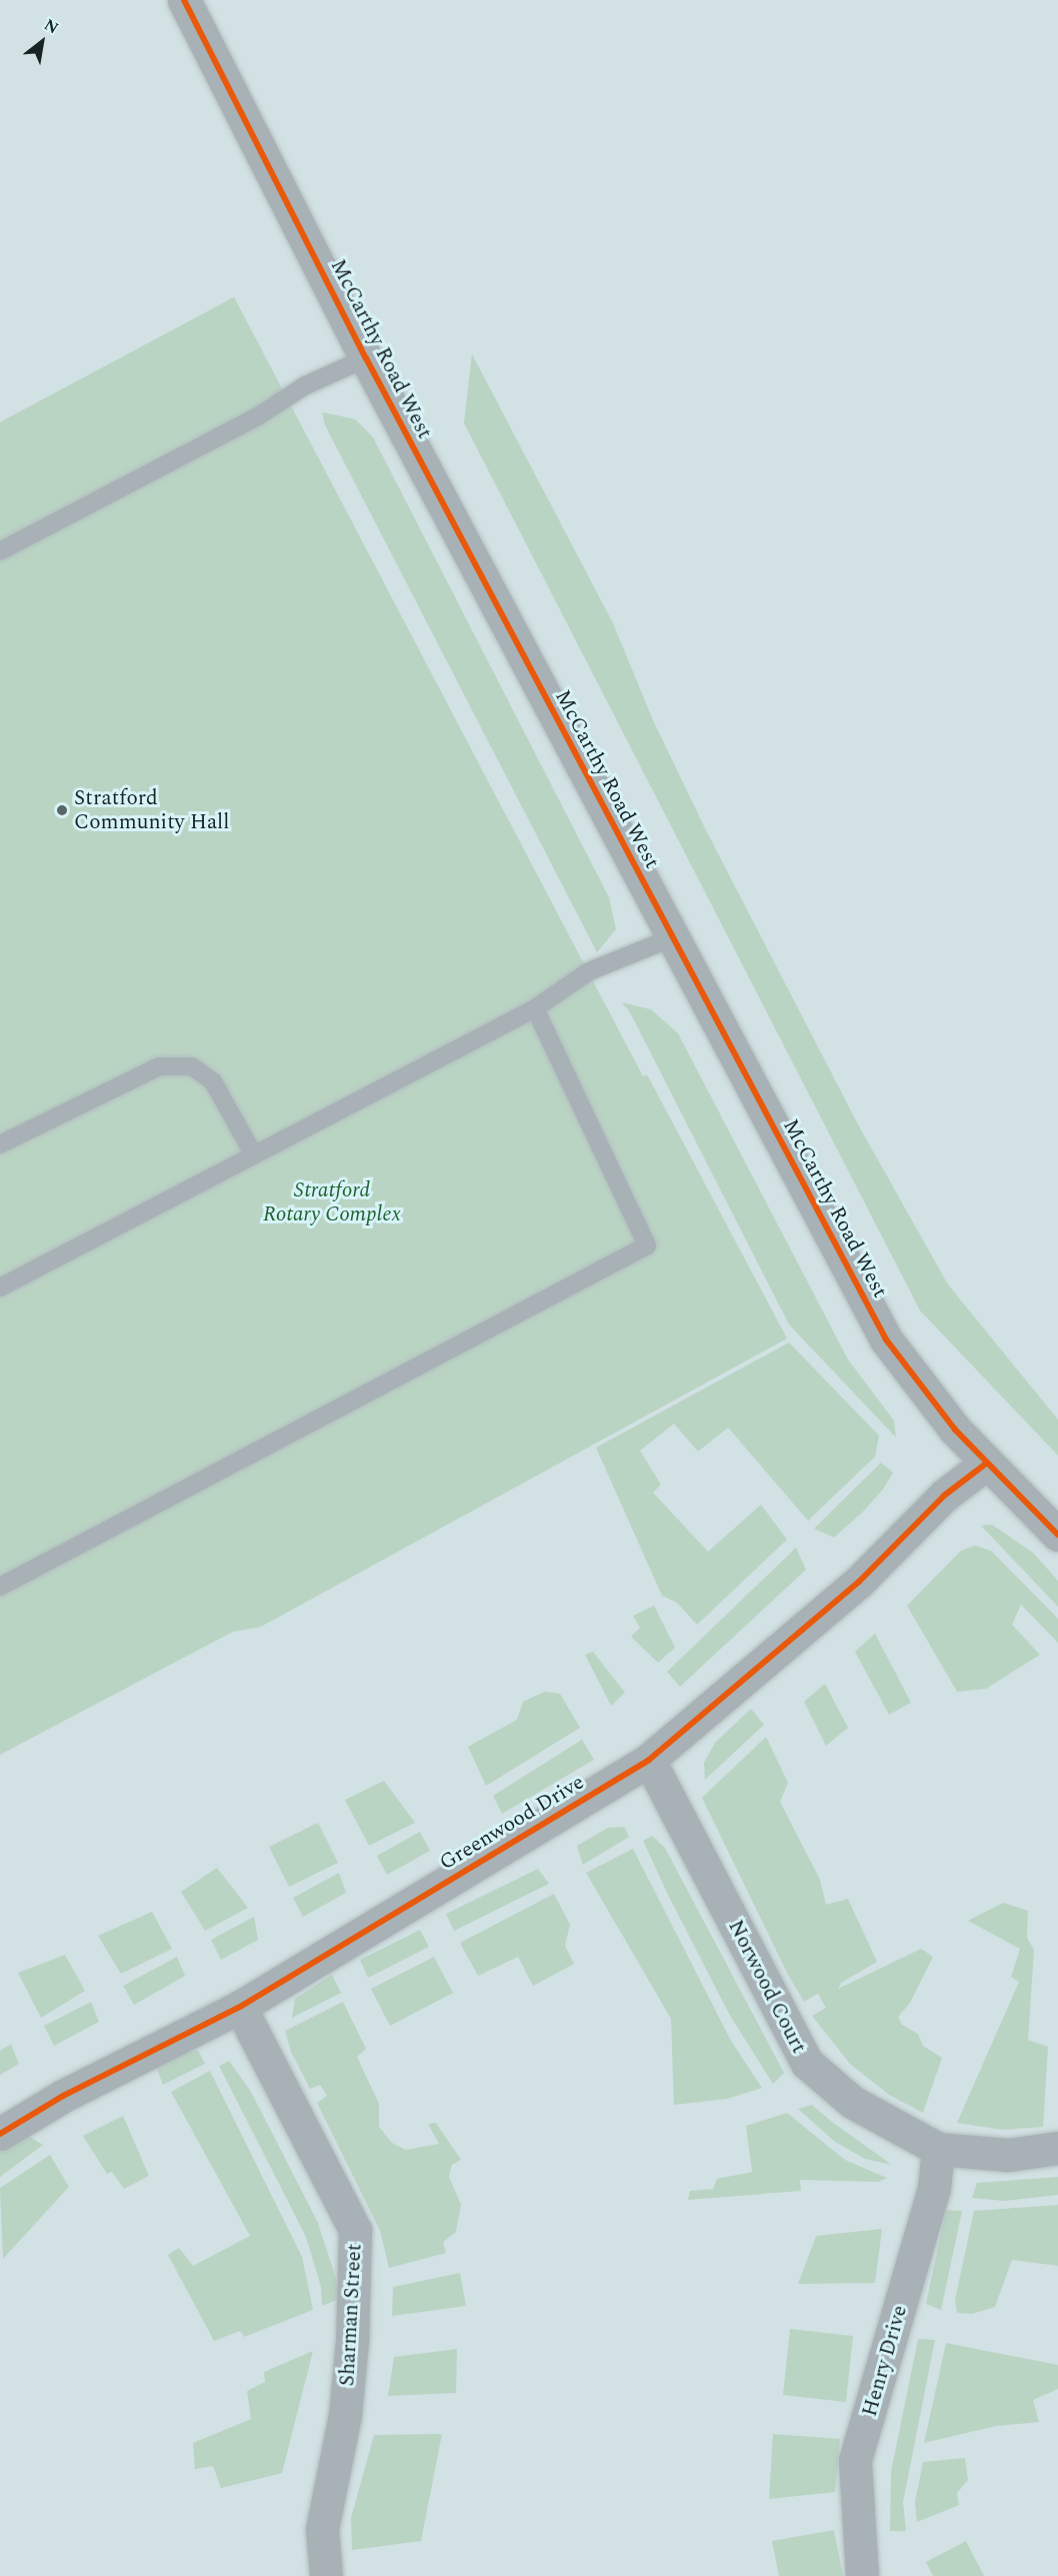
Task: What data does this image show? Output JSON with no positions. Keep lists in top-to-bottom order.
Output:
{
  "streets": {
    "street": [
      "McCarthy Road West",
      "Greenwood Drive",
      "Norwood Court",
      "Sharman Street",
      "Henry Drive"
    ]
  },
  "crossings": [
    ["McCarthy Road West", "Greenwood Drive"],
    ["Greenwood Drive", "Norwood Court"],
    ["Greenwood Drive", "Sharman Street"],
    ["Norwood Court", "Henry Drive"]
  ],
  "parks": ["Stratford Rotary Complex"],
  "places": ["Stratford Community Hall"],
  "north": "top right"
}
